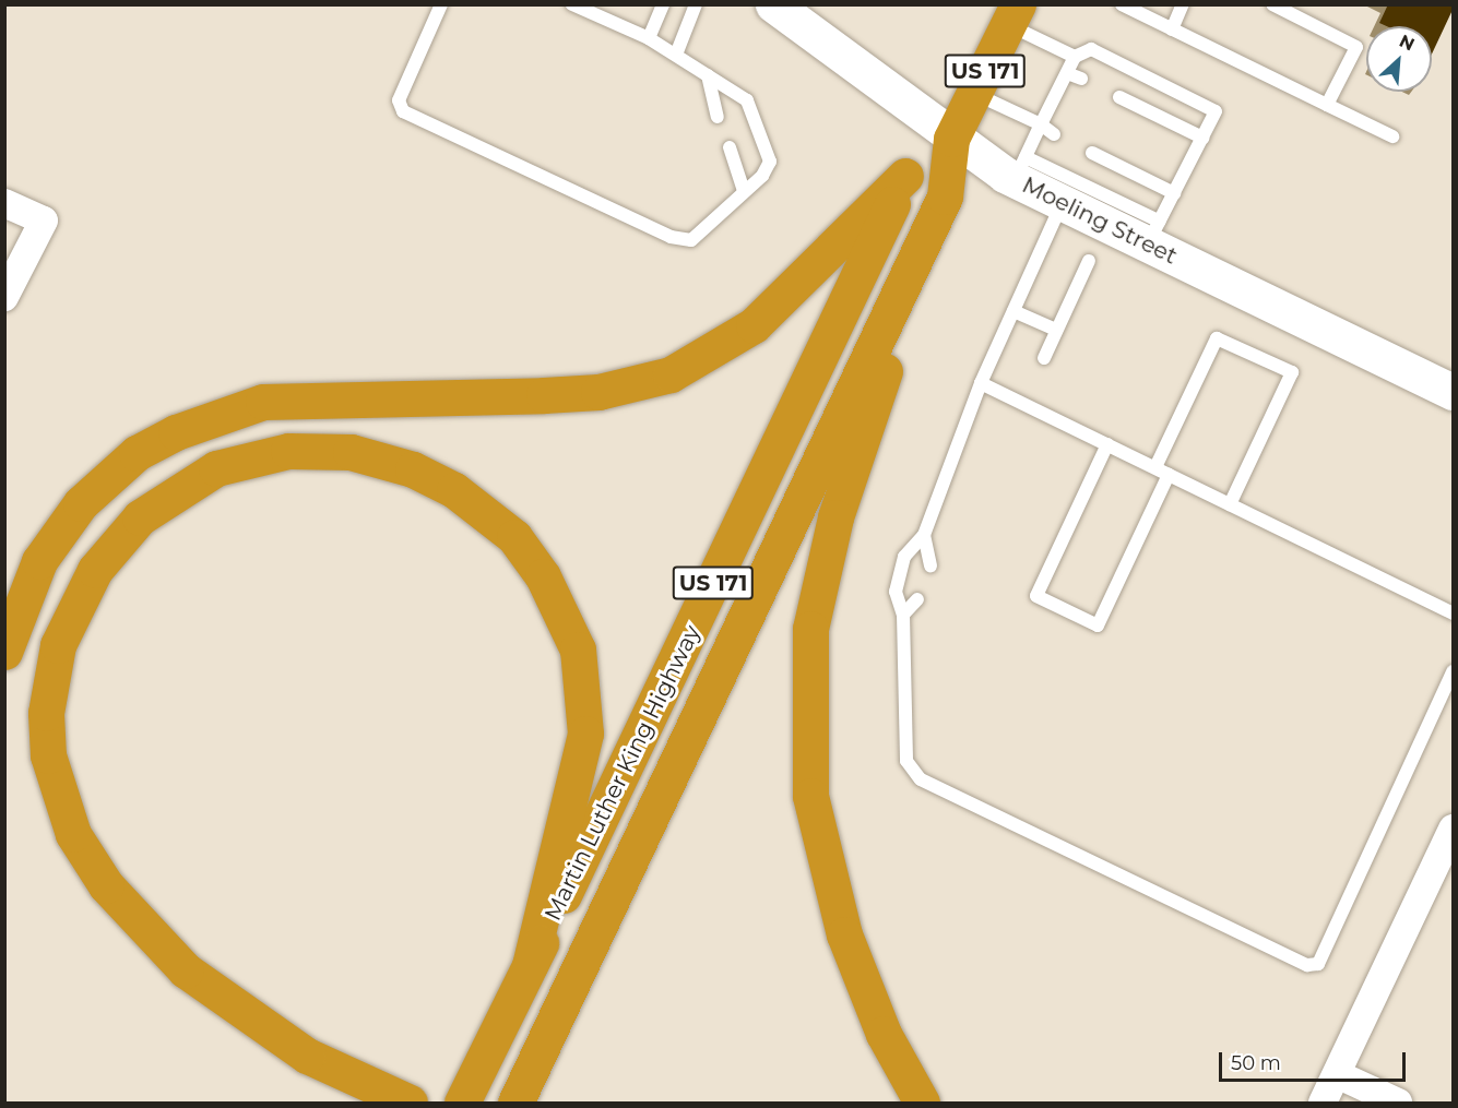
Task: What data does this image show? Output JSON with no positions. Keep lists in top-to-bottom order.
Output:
{
  "streets": {
    "highway": ["US 171", "Martin Luther King Highway"],
    "street": ["Moeling Street"]
  },
  "crossings": [
    ["Moeling Street", "Martin Luther King Highway"]
  ],
  "scale_bar": "50 m",
  "north": "top right"
}
